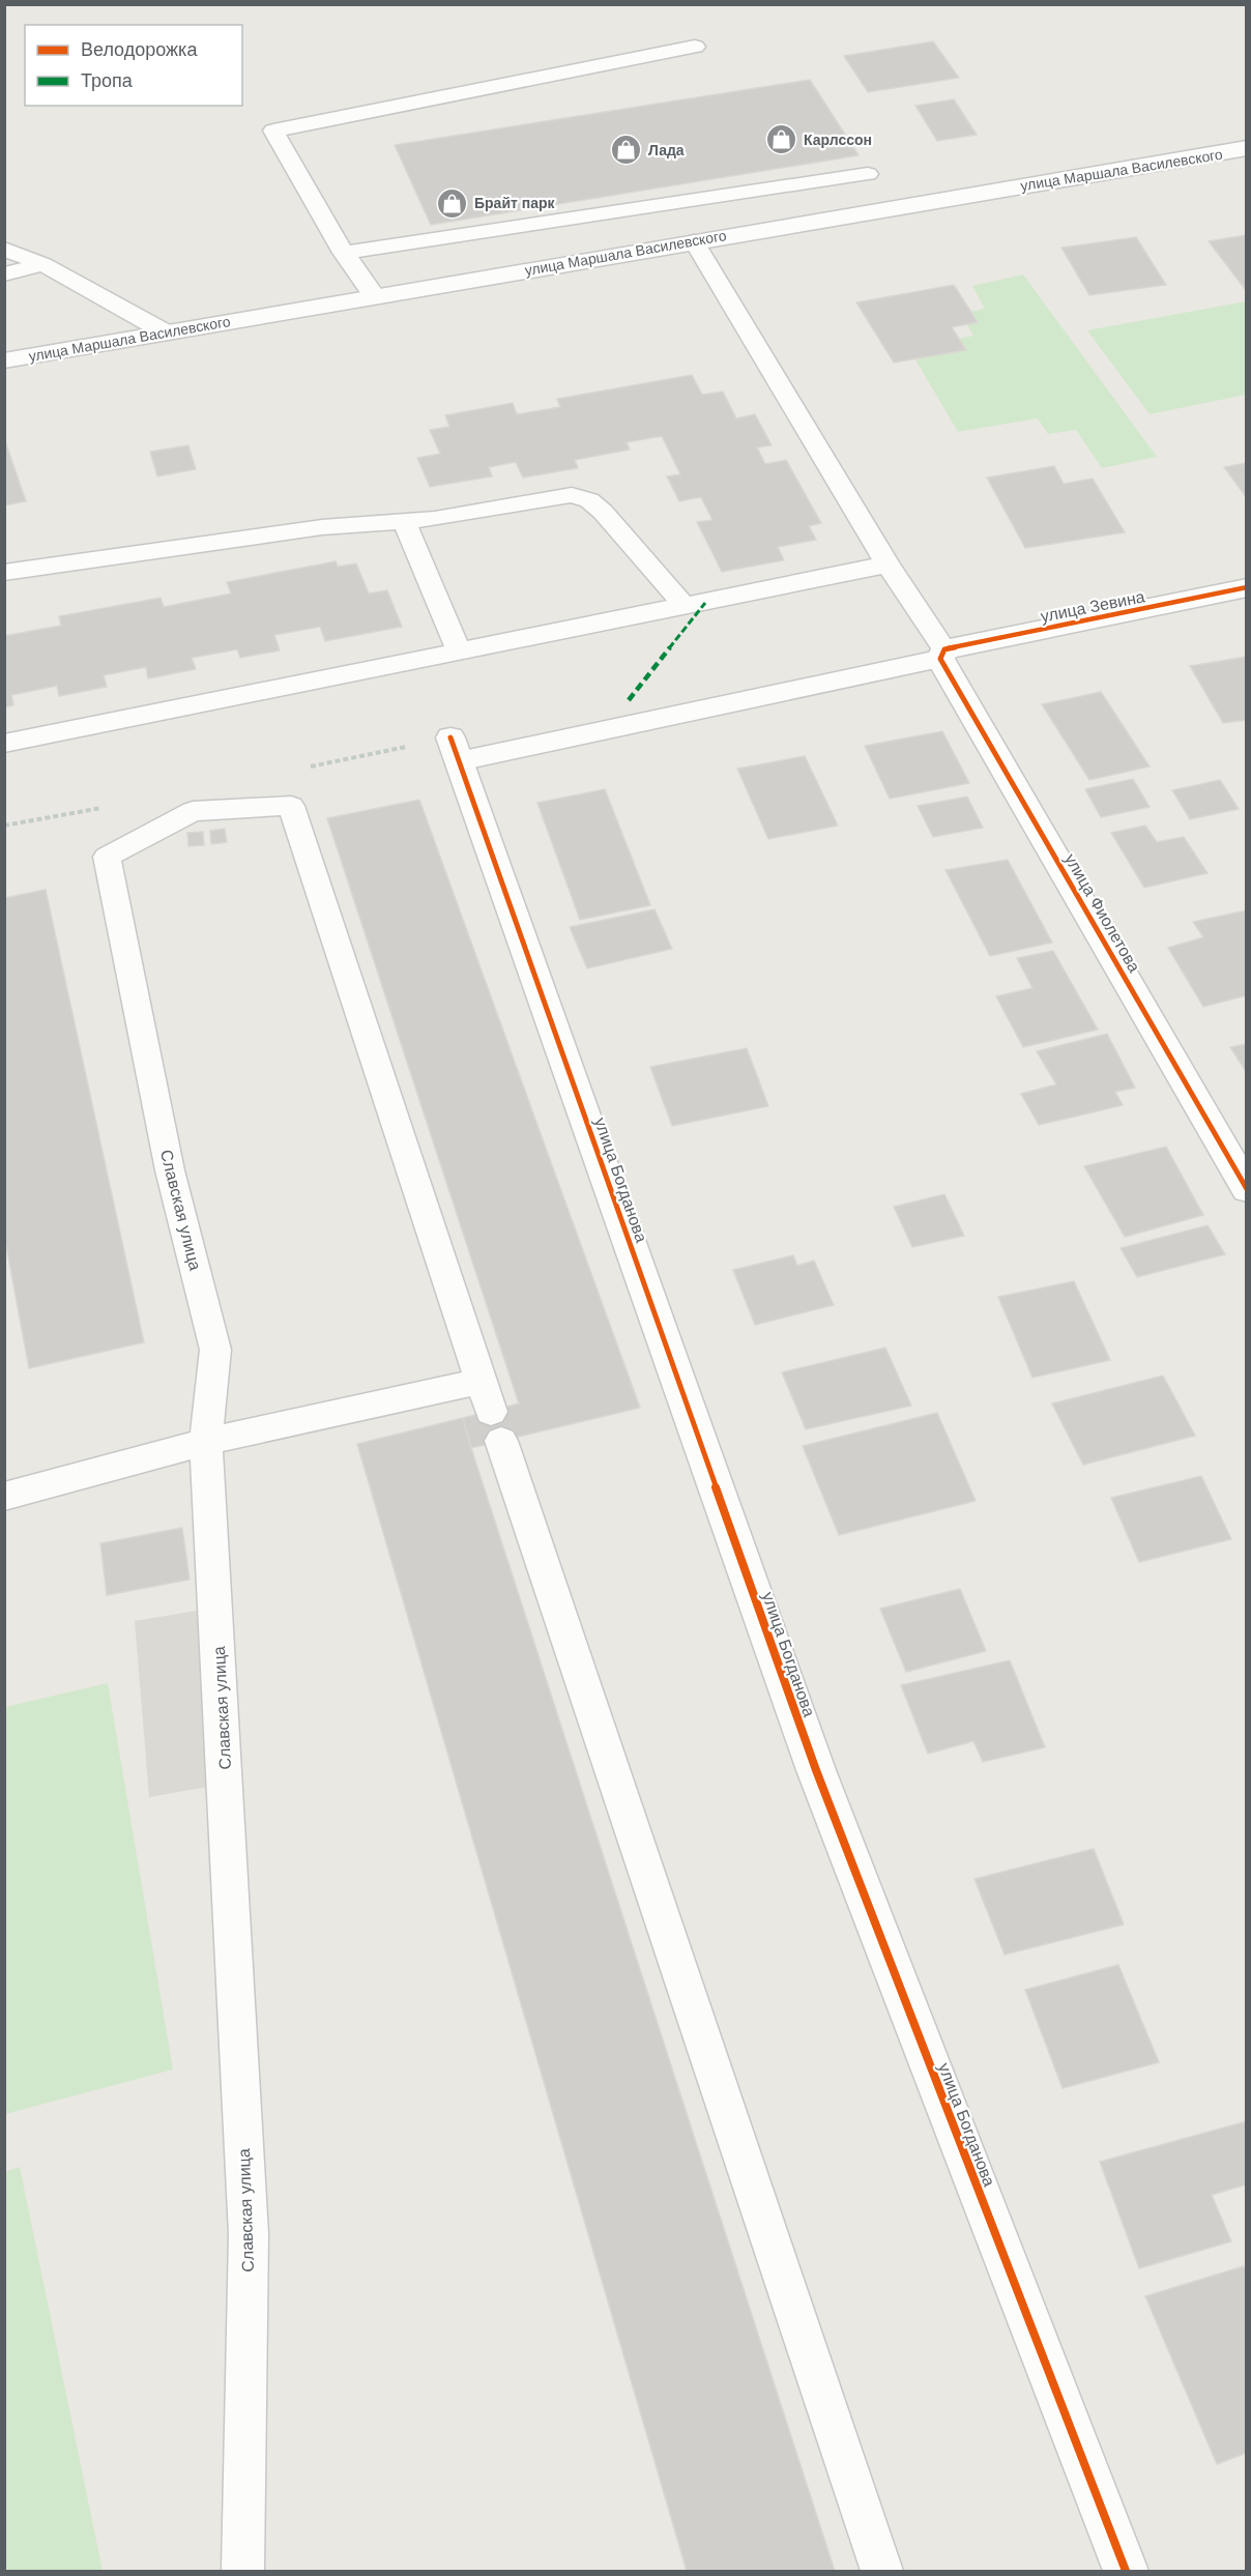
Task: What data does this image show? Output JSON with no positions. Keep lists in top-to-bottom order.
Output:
{
  "streets": {
    "street": [
      "улица Маршала Василевского",
      "улица Зевина",
      "улица Фиолетова",
      "улица Богданова"
    ],
    "lane": ["Славская улица"]
  },
  "crossings": [
    ["улица Зевина", "улица Фиолетова"]
  ],
  "places": {
    "shop": ["Карлссон", "Лада", "Брайт парк"]
  },
  "legend": ["Велодорожка", "Тропа"]
}
